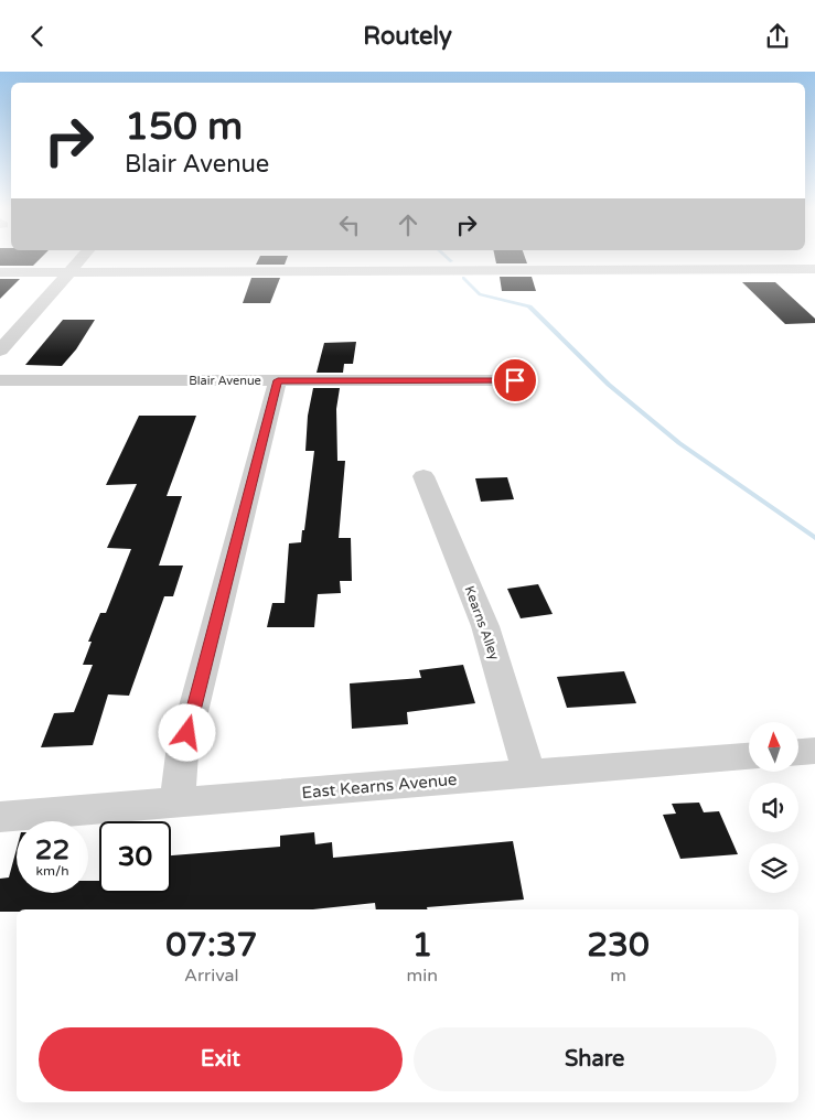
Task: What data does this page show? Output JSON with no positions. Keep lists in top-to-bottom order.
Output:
{
  "streets": {
    "street": ["Blair Avenue", "Kearns Alley", "East Kearns Avenue"]
  },
  "crossings": [
    ["Kearns Alley", "East Kearns Avenue"]
  ],
  "north": "top",
  "page": {
    "header": "Routely",
    "turn": ["150 m", "Blair Avenue"],
    "speed": "22 km/h",
    "limit": "30",
    "eta": [
      "07:37",
      "Arrival",
      "1",
      "min",
      "230",
      "m"
    ],
    "buttons": ["Exit", "Share"]
  }
}
